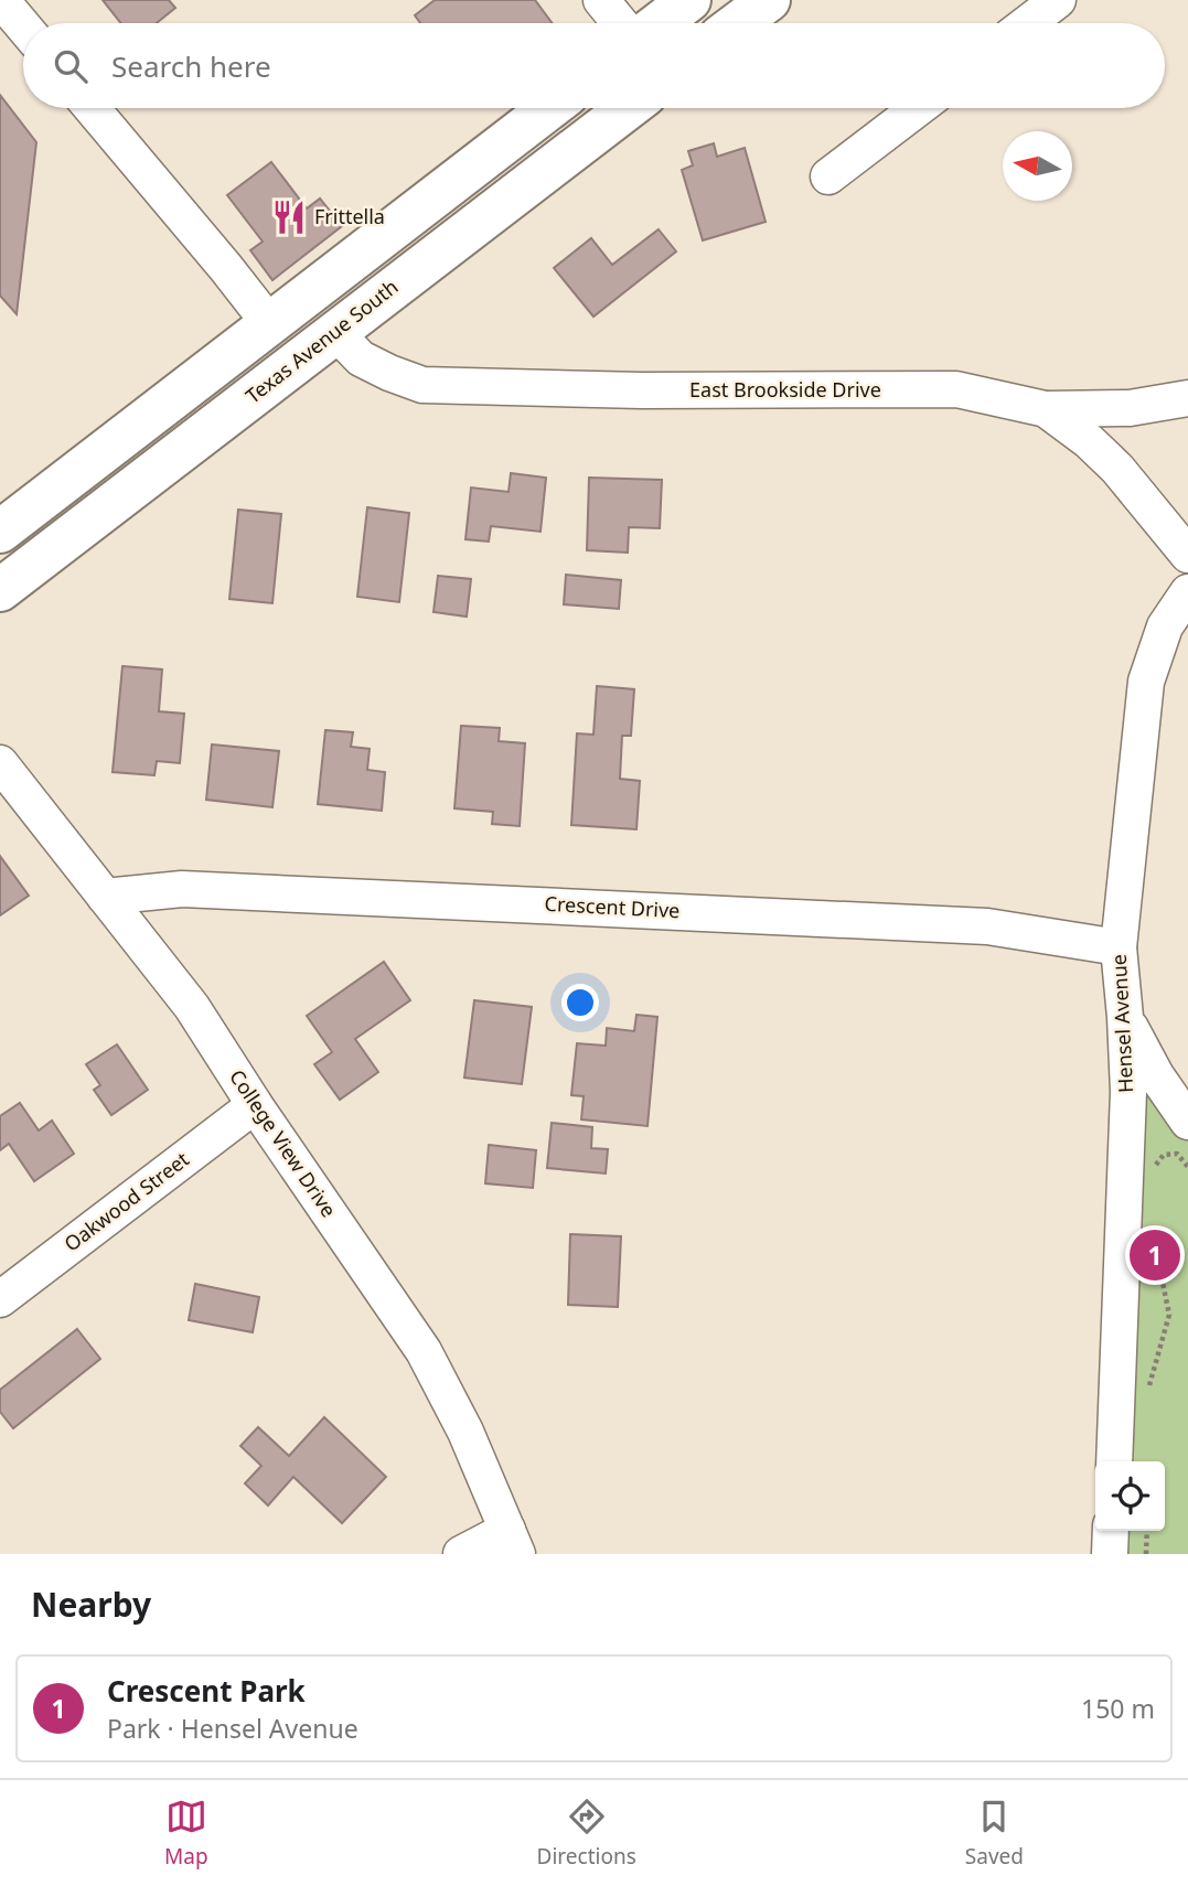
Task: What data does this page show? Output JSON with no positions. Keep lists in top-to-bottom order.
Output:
{
  "streets": {
    "main road": ["Texas Avenue South"],
    "street": [
      "East Brookside Drive",
      "Crescent Drive",
      "Hensel Avenue",
      "College View Drive",
      "Oakwood Street"
    ]
  },
  "crossings": [
    ["Texas Avenue South", "East Brookside Drive"],
    ["Crescent Drive", "Hensel Avenue"],
    ["Crescent Drive", "College View Drive"],
    ["College View Drive", "Oakwood Street"]
  ],
  "places": {
    "restaurant": ["Frittella"]
  },
  "north": "left",
  "page": {
    "search": "Search here",
    "pins": "1",
    "heading": "Nearby",
    "list": [
      {
        "mark": "1",
        "name": "Crescent Park",
        "note": "Park · Hensel Avenue",
        "value": "150 m"
      }
    ],
    "nav": ["Map", "Directions", "Saved"]
  }
}
